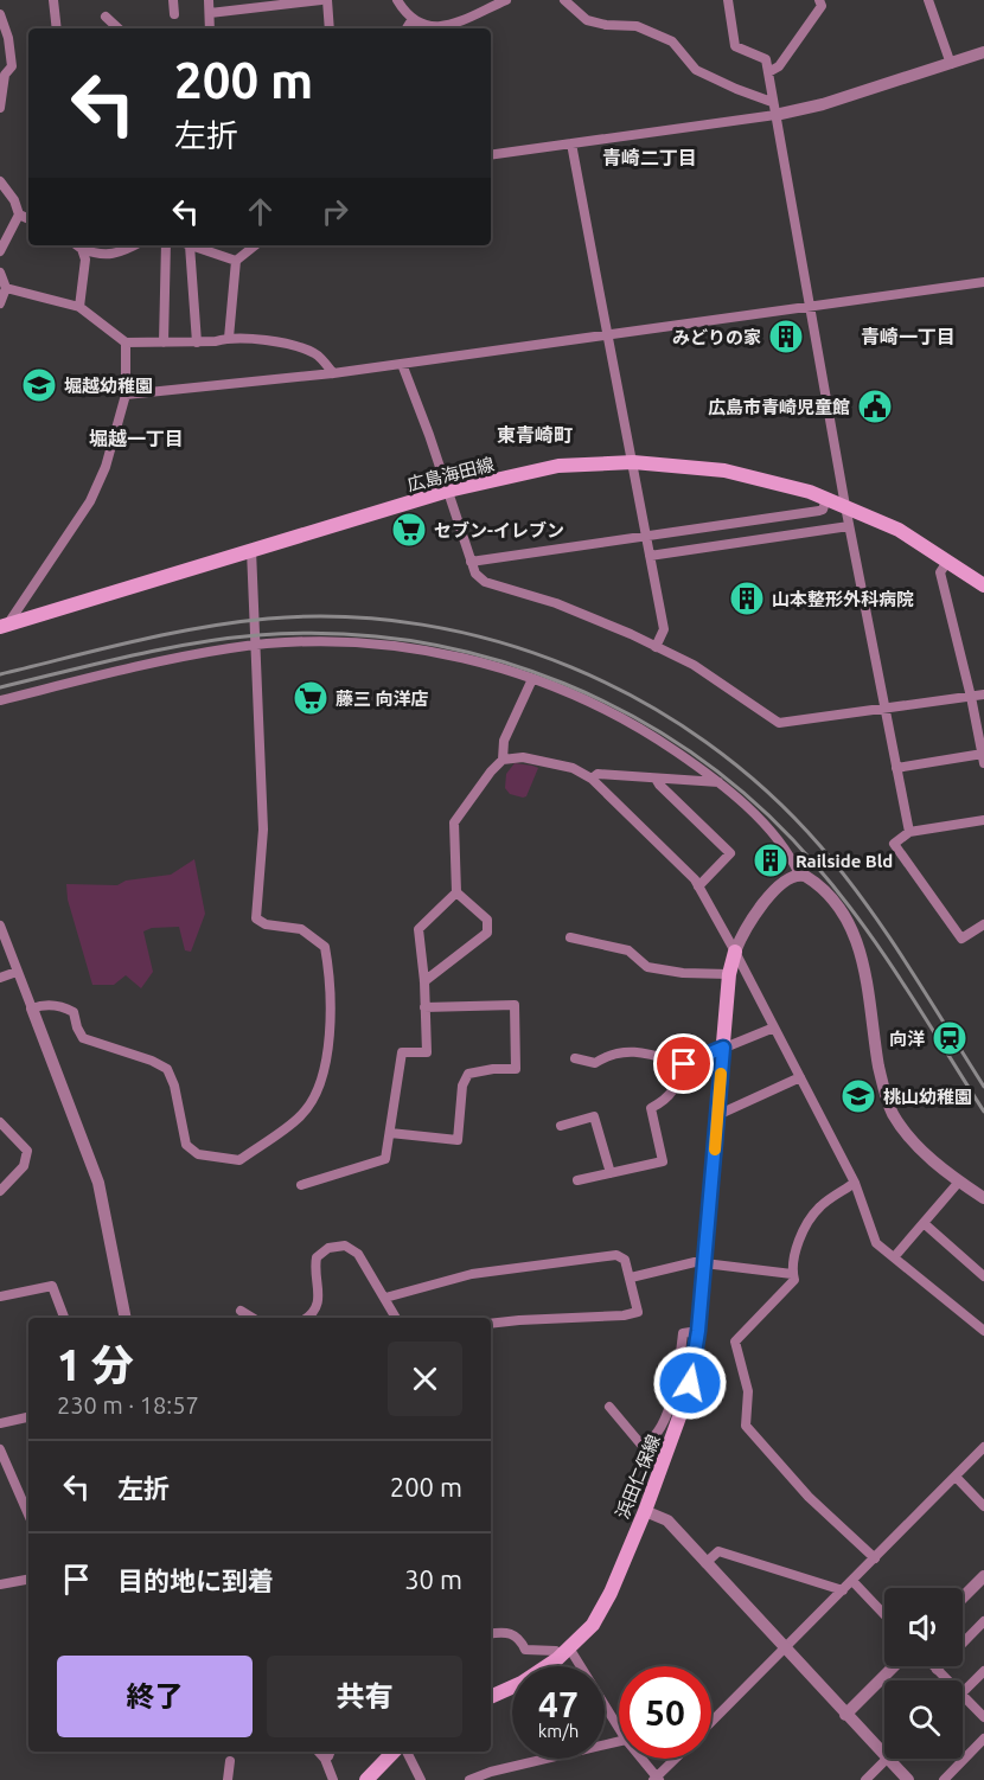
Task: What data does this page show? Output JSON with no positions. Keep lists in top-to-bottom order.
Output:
{
  "streets": {
    "main road": ["広島海田線", "浜田仁保線"]
  },
  "districts": [
    "青崎二丁目",
    "青崎一丁目",
    "東青崎町",
    "堀越一丁目"
  ],
  "places": {
    "building": ["みどりの家", "山本整形外科病院", "Railside Bld"],
    "school or university": ["堀越幼稚園", "桃山幼稚園"],
    "public building": ["広島市青崎児童館"],
    "supermarket": ["セブン-イレブン", "藤三 向洋店"],
    "station": ["向洋"]
  },
  "page": {
    "turn": ["200 m", "左折"],
    "heading": ["1 分", "230 m · 18:57"],
    "list": [
      {
        "name": "左折",
        "value": "200 m"
      },
      {
        "name": "目的地に到着",
        "value": "30 m"
      }
    ],
    "buttons": ["終了", "共有"],
    "speed": "47 km/h",
    "limit": "50"
  }
}
